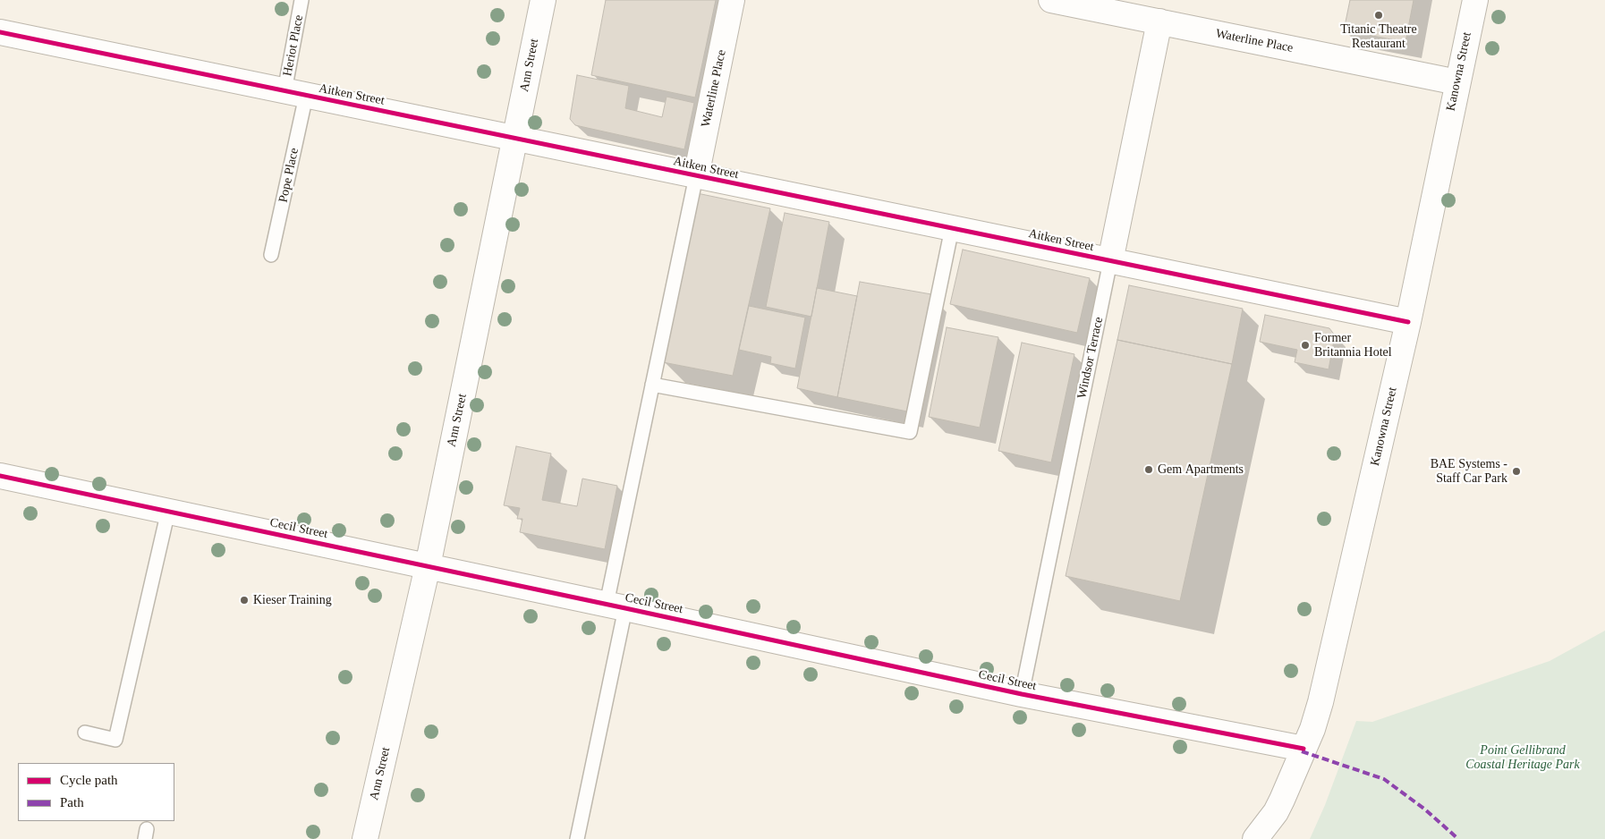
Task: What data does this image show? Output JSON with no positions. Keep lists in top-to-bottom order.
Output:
{
  "streets": {
    "street": [
      "Waterline Place",
      "Ann Street",
      "Kanowna Street",
      "Aitken Street",
      "Windsor Terrace",
      "Cecil Street"
    ],
    "lane": ["Heriot Place", "Pope Place"]
  },
  "crossings": [
    ["Waterline Place", "Kanowna Street"],
    ["Waterline Place", "Aitken Street"],
    ["Waterline Place", "Windsor Terrace"],
    ["Heriot Place", "Aitken Street"],
    ["Heriot Place", "Pope Place"],
    ["Ann Street", "Aitken Street"],
    ["Ann Street", "Cecil Street"],
    ["Kanowna Street", "Aitken Street"],
    ["Kanowna Street", "Cecil Street"],
    ["Aitken Street", "Pope Place"],
    ["Aitken Street", "Windsor Terrace"],
    ["Windsor Terrace", "Cecil Street"]
  ],
  "parks": ["Point Gellibrand Coastal Heritage Park"],
  "places": [
    "Titanic Theatre Restaurant",
    "Former Britannia Hotel",
    "Gem Apartments",
    "BAE Systems - Staff Car Park",
    "Kieser Training"
  ],
  "legend": ["Cycle path", "Path"]
}
